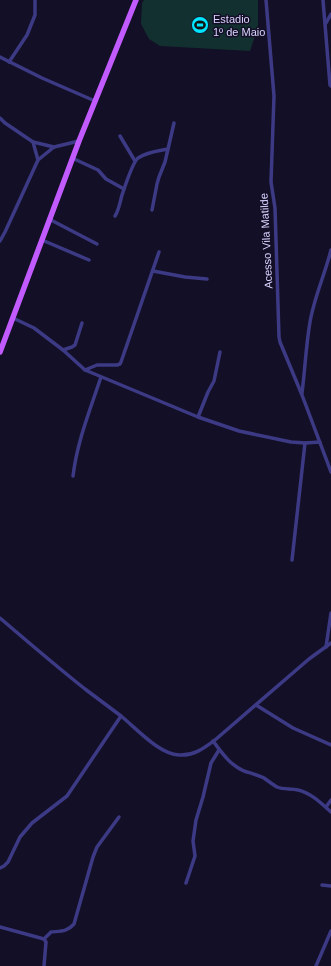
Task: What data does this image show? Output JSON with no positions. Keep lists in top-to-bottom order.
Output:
{
  "streets": {
    "street": ["Acesso Vila Matilde"]
  },
  "places": {
    "sports": ["Estadio 1º de Maio"]
  }
}
